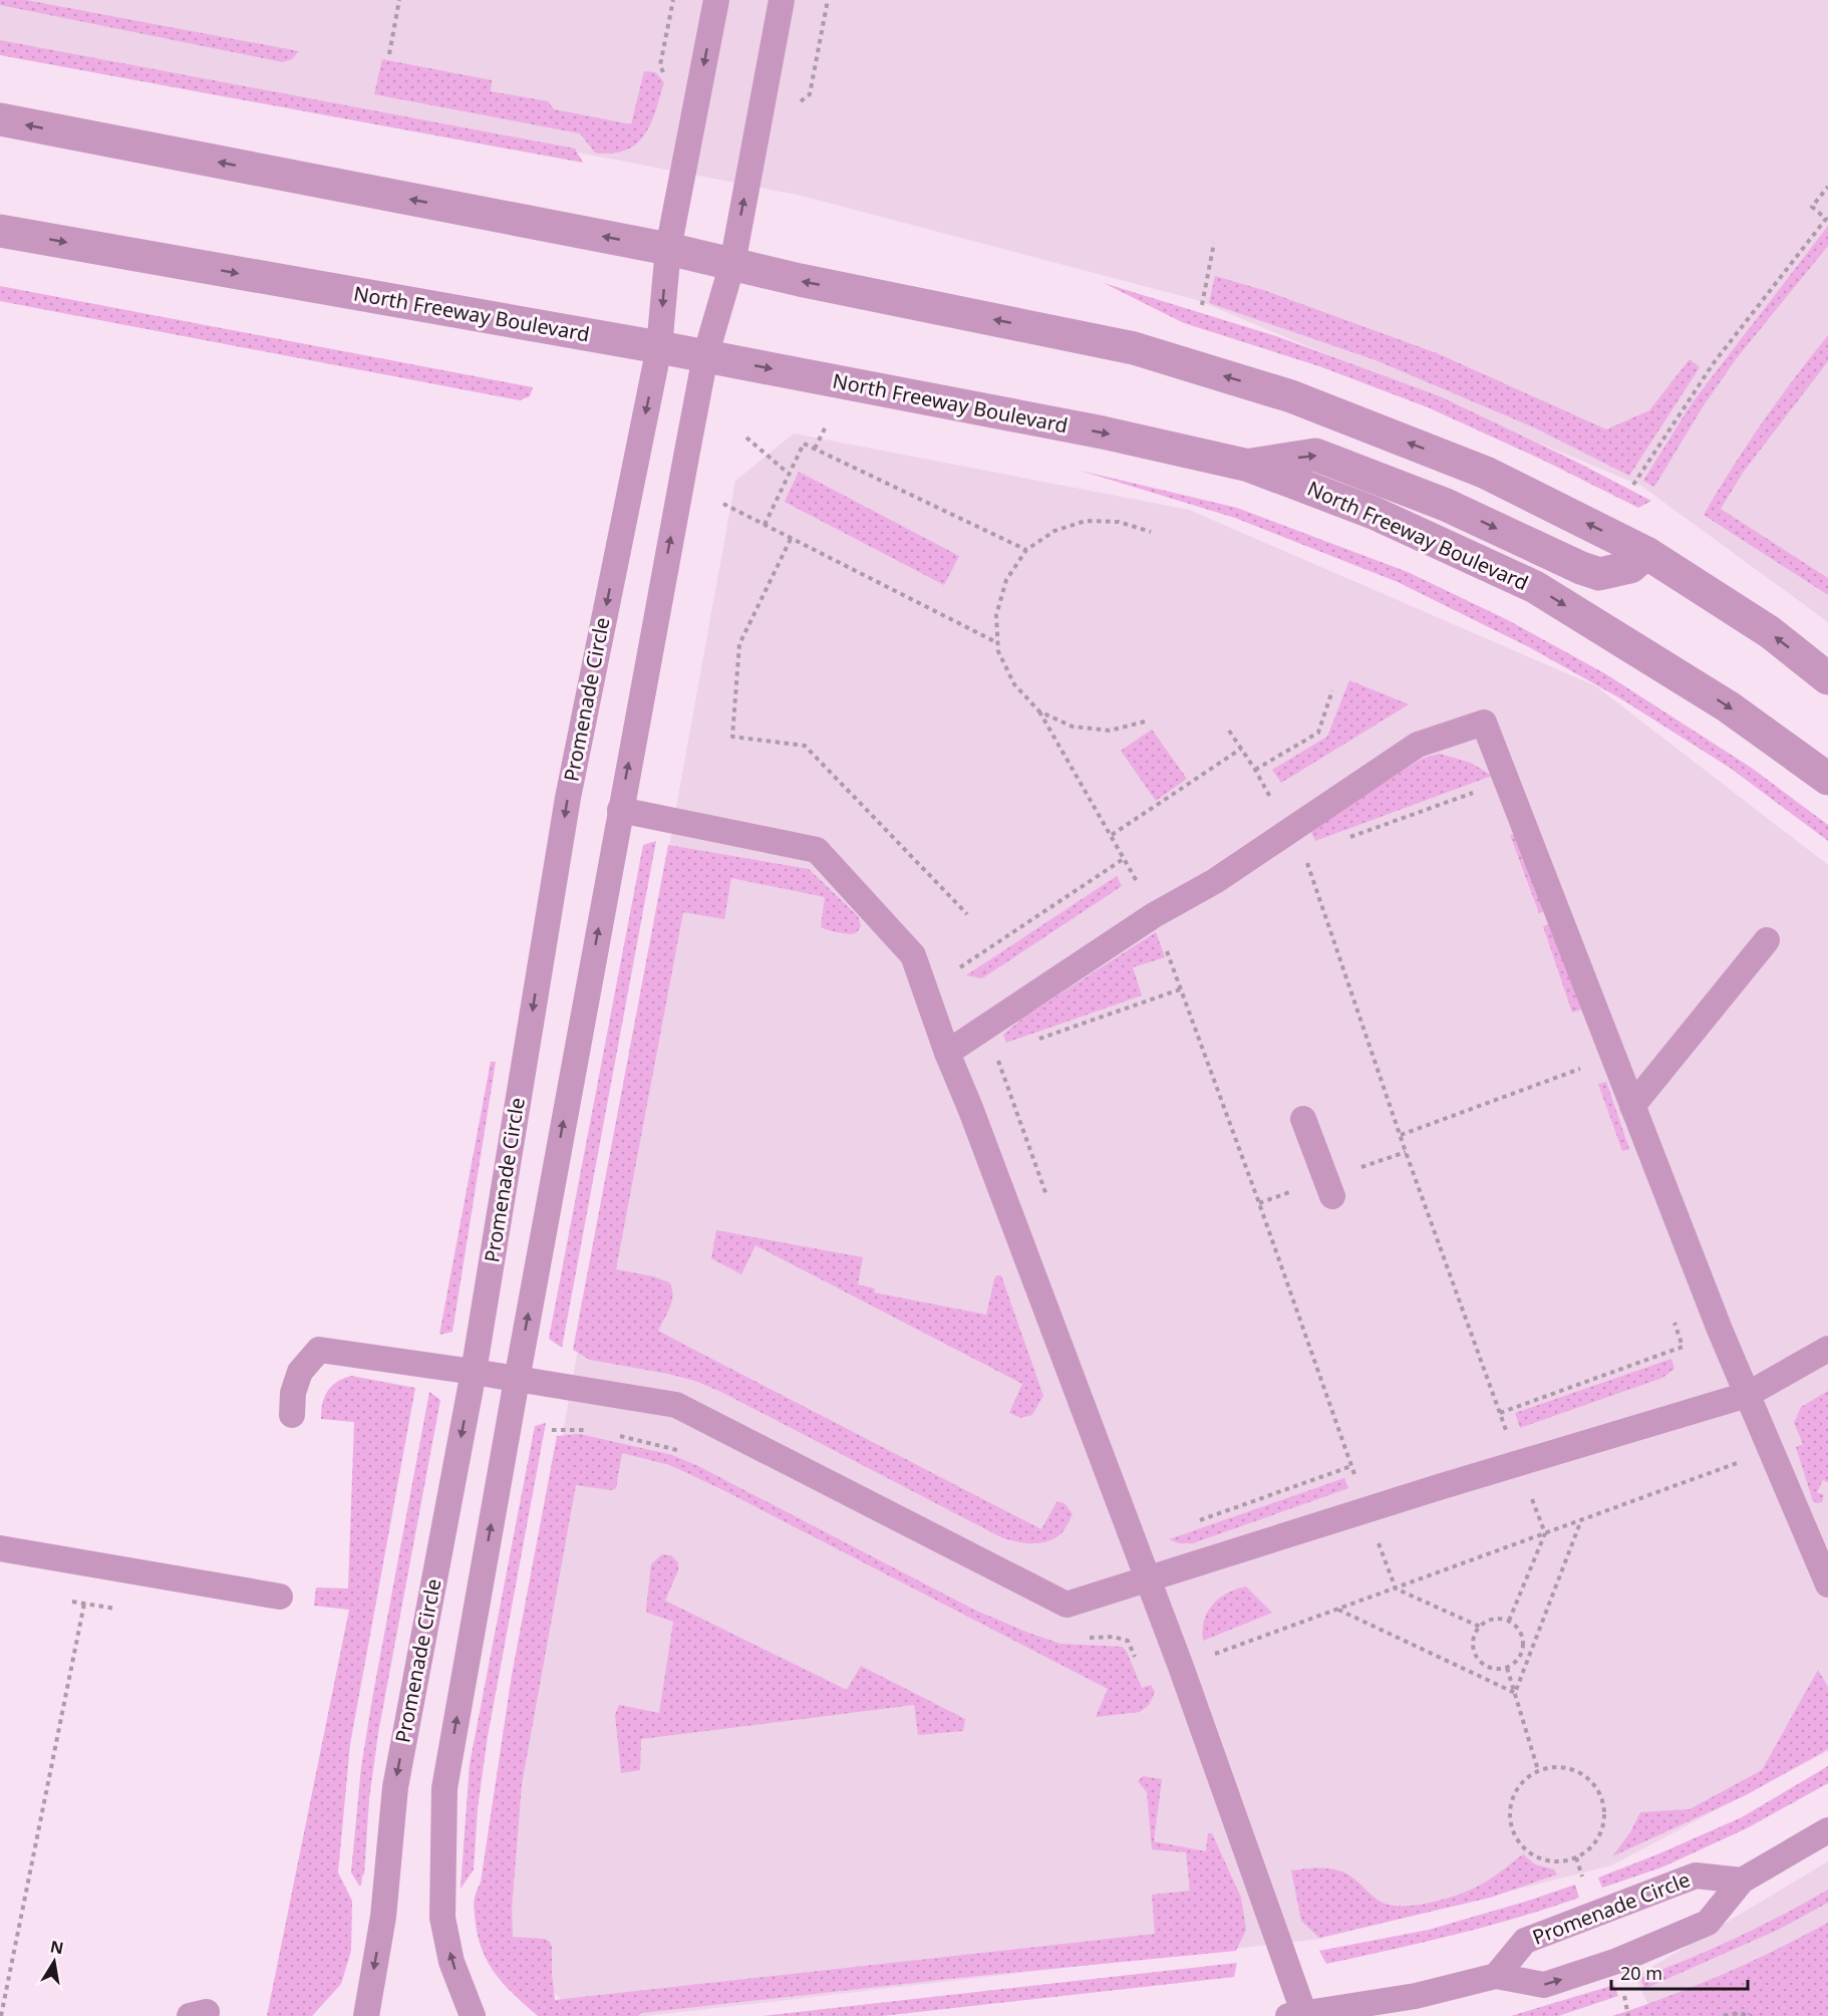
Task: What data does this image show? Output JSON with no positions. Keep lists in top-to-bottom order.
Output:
{
  "streets": {
    "street": ["North Freeway Boulevard"],
    "lane": ["Promenade Circle"]
  },
  "crossings": [
    ["North Freeway Boulevard", "Promenade Circle"]
  ],
  "scale_bar": "20 m",
  "north": "top"
}
